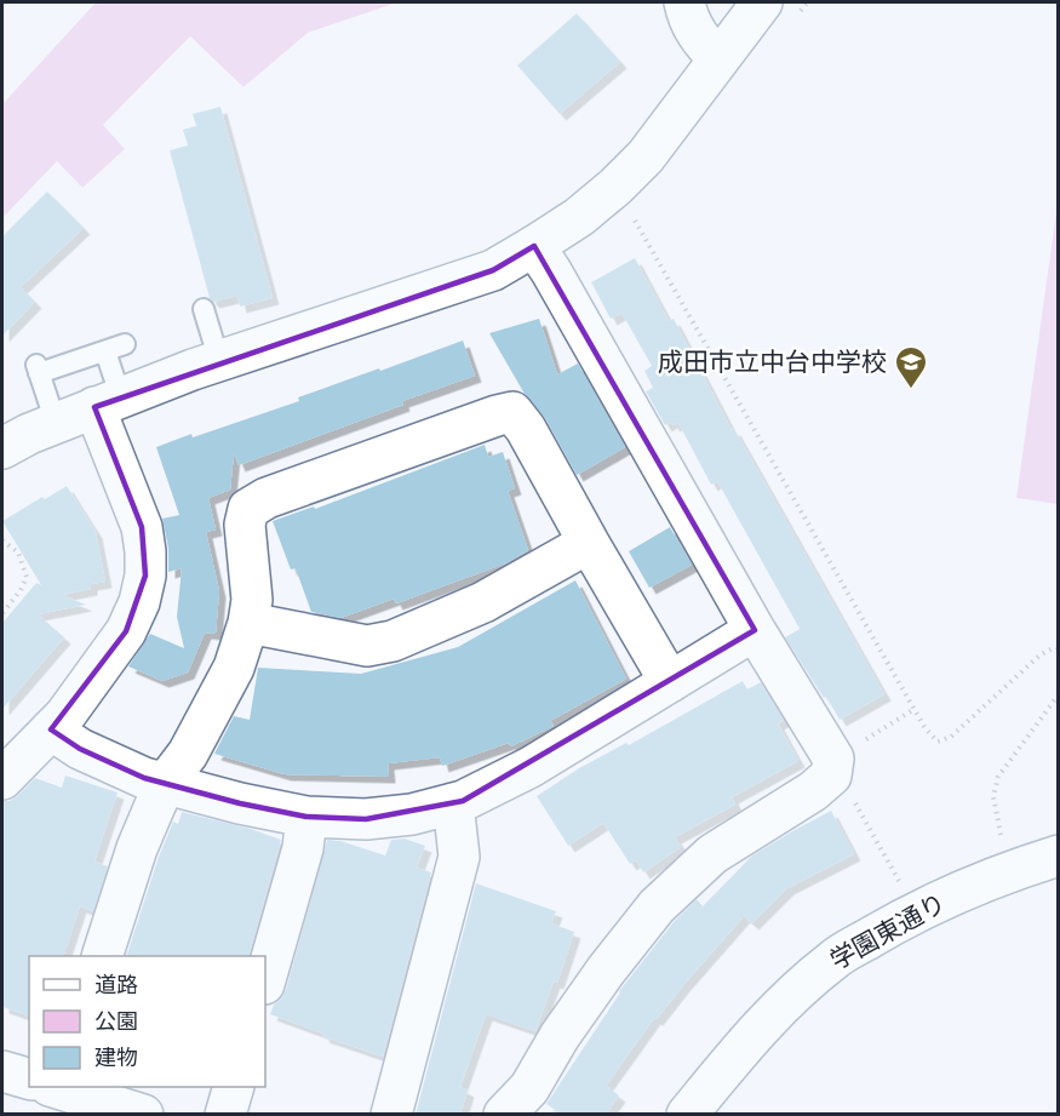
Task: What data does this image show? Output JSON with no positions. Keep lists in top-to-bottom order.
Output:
{
  "streets": {
    "street": ["学園東通り"]
  },
  "places": {
    "school or university": ["成田市立中台中学校"]
  },
  "legend": ["道路", "公園", "建物"]
}
